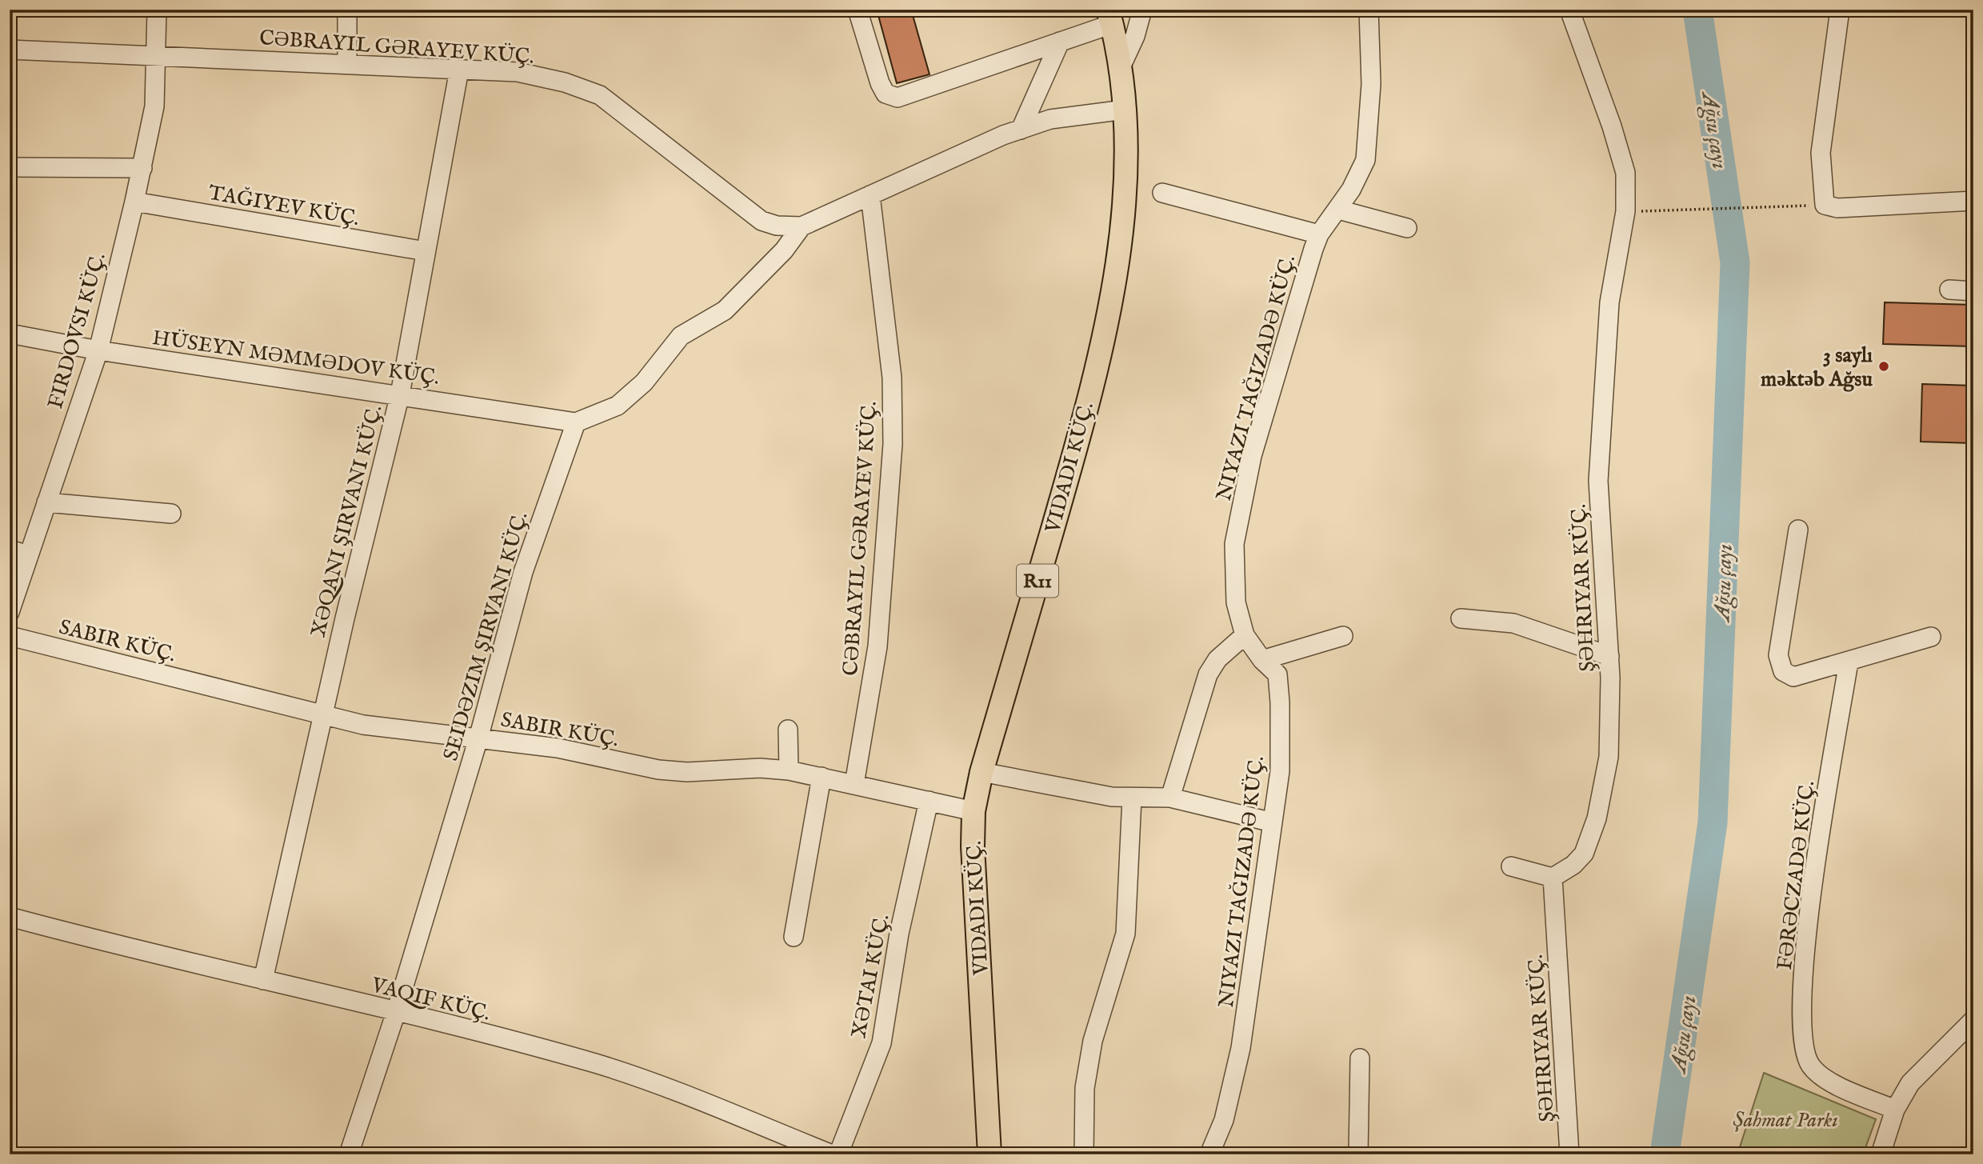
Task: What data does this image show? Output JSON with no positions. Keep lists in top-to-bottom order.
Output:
{
  "streets": {
    "main road": ["VIDADI KÜÇ.", "R11"],
    "street": [
      "FIRDOVSI KÜÇ.",
      "HÜSEYN MƏMMƏDOV KÜÇ.",
      "XƏQANI ŞIRVANI KÜÇ.",
      "ŞƏHRIYAR KÜÇ.",
      "SEIDƏZIM ŞIRVANI KÜÇ.",
      "SABIR KÜÇ.",
      "FƏRƏCZADƏ KÜÇ.",
      "XƏTAI KÜÇ.",
      "VAQIF KÜÇ."
    ]
  },
  "crossings": [
    ["FIRDOVSI KÜÇ.", "HÜSEYN MƏMMƏDOV KÜÇ."],
    ["HÜSEYN MƏMMƏDOV KÜÇ.", "XƏQANI ŞIRVANI KÜÇ."],
    ["HÜSEYN MƏMMƏDOV KÜÇ.", "SEIDƏZIM ŞIRVANI KÜÇ."],
    ["VIDADI KÜÇ.", "SABIR KÜÇ."],
    ["XƏQANI ŞIRVANI KÜÇ.", "SABIR KÜÇ."],
    ["XƏQANI ŞIRVANI KÜÇ.", "VAQIF KÜÇ."],
    ["SEIDƏZIM ŞIRVANI KÜÇ.", "SABIR KÜÇ."],
    ["SEIDƏZIM ŞIRVANI KÜÇ.", "VAQIF KÜÇ."],
    ["SABIR KÜÇ.", "XƏTAI KÜÇ."]
  ],
  "water": ["Ağsu çayı"],
  "parks": ["Şahmat Parkı"],
  "places": ["3 saylı məktəb Ağsu"]
}
